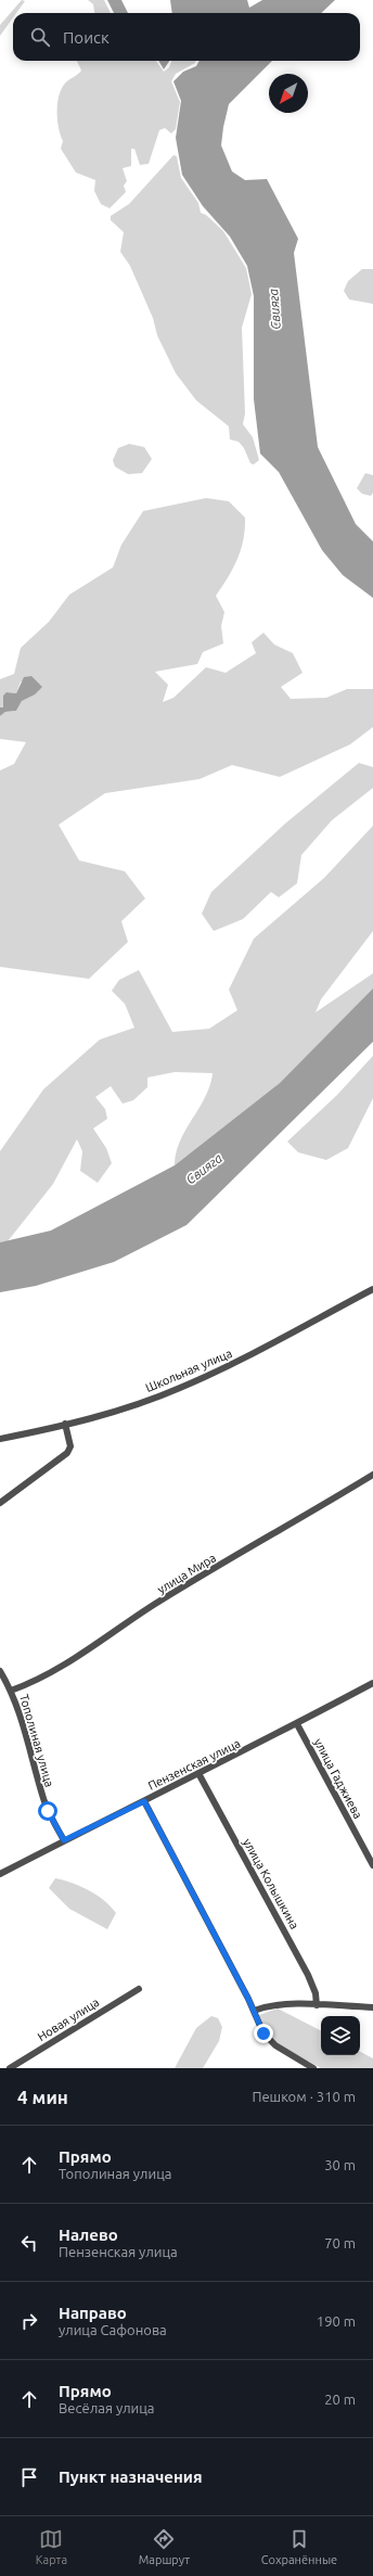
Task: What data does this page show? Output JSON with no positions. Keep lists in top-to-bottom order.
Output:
{
  "streets": {
    "street": [
      "Школьная улица",
      "улица Мира",
      "Тополиная улица",
      "Пензенская улица",
      "улица Гаджиева",
      "улица Колышкина",
      "Новая улица"
    ]
  },
  "crossings": [
    ["улица Мира", "Тополиная улица"],
    ["Тополиная улица", "Пензенская улица"],
    ["Пензенская улица", "улица Гаджиева"],
    ["Пензенская улица", "улица Колышкина"]
  ],
  "water": ["Свияга"],
  "north": "bottom left",
  "page": {
    "search": "Поиск",
    "heading": ["4 мин", "Пешком · 310 m"],
    "list": [
      ["Прямо", "Тополиная улица", "30 m"],
      ["Налево", "Пензенская улица", "70 m"],
      ["Направо", "улица Сафонова", "190 m"],
      ["Прямо", "Весёлая улица", "20 m"],
      "Пункт назначения"
    ],
    "nav": ["Карта", "Маршрут", "Сохранённые"]
  }
}
